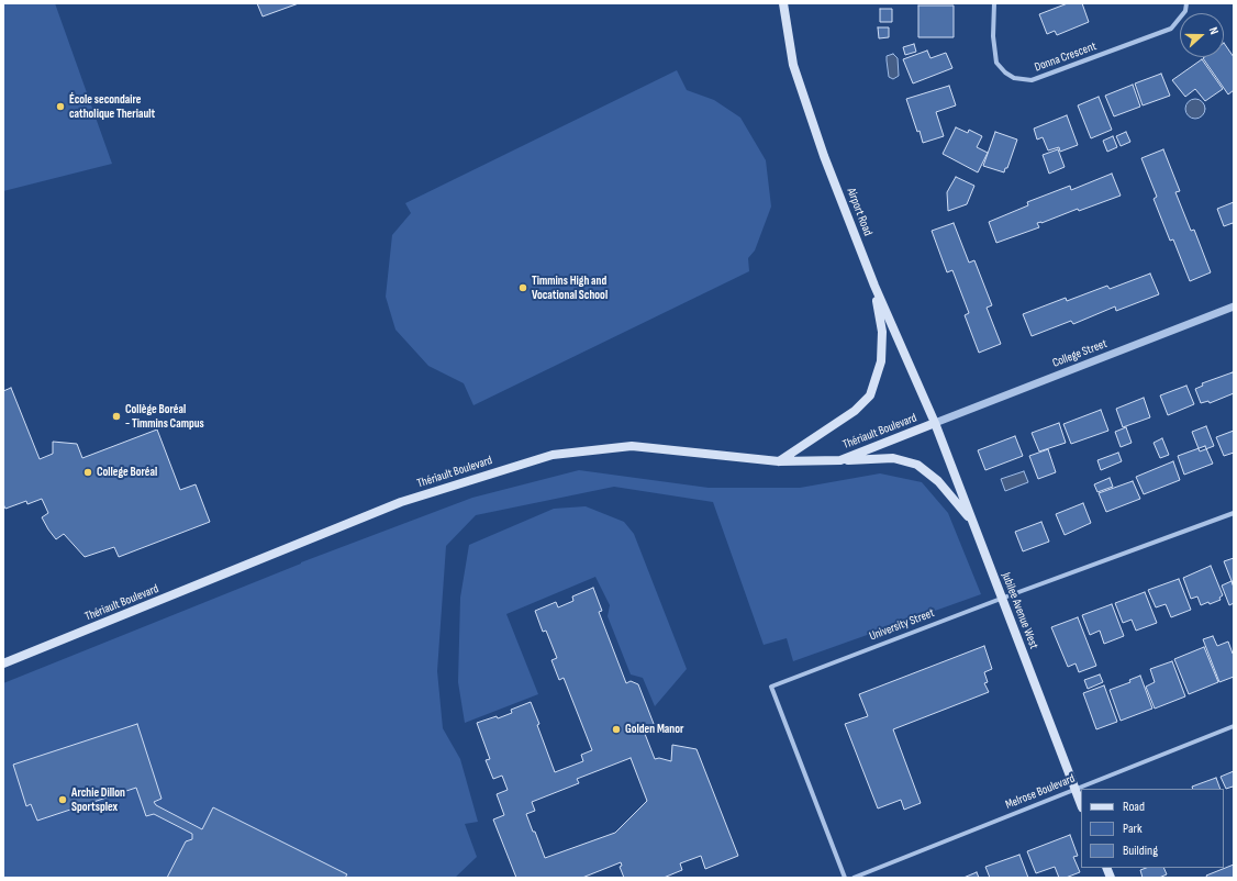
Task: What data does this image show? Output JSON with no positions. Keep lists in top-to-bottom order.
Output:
{
  "streets": {
    "main road": ["Airport Road", "Thériault Boulevard", "Jubilee Avenue West"],
    "street": [
      "Donna Crescent",
      "College Street",
      "University Street",
      "Melrose Boulevard"
    ]
  },
  "crossings": [
    ["Airport Road", "College Street"],
    ["Airport Road", "Thériault Boulevard"],
    ["Airport Road", "Jubilee Avenue West"],
    ["College Street", "Thériault Boulevard"],
    ["College Street", "Jubilee Avenue West"],
    ["Thériault Boulevard", "Jubilee Avenue West"],
    ["Jubilee Avenue West", "University Street"],
    ["Jubilee Avenue West", "Melrose Boulevard"]
  ],
  "places": [
    "École secondaire catholique Theriault",
    "Timmins High and Vocational School",
    "Collège Boréal - Timmins Campus",
    "College Boréal",
    "Golden Manor",
    "Archie Dillon Sportsplex"
  ],
  "legend": ["Road", "Park", "Building"],
  "north": "right"
}
